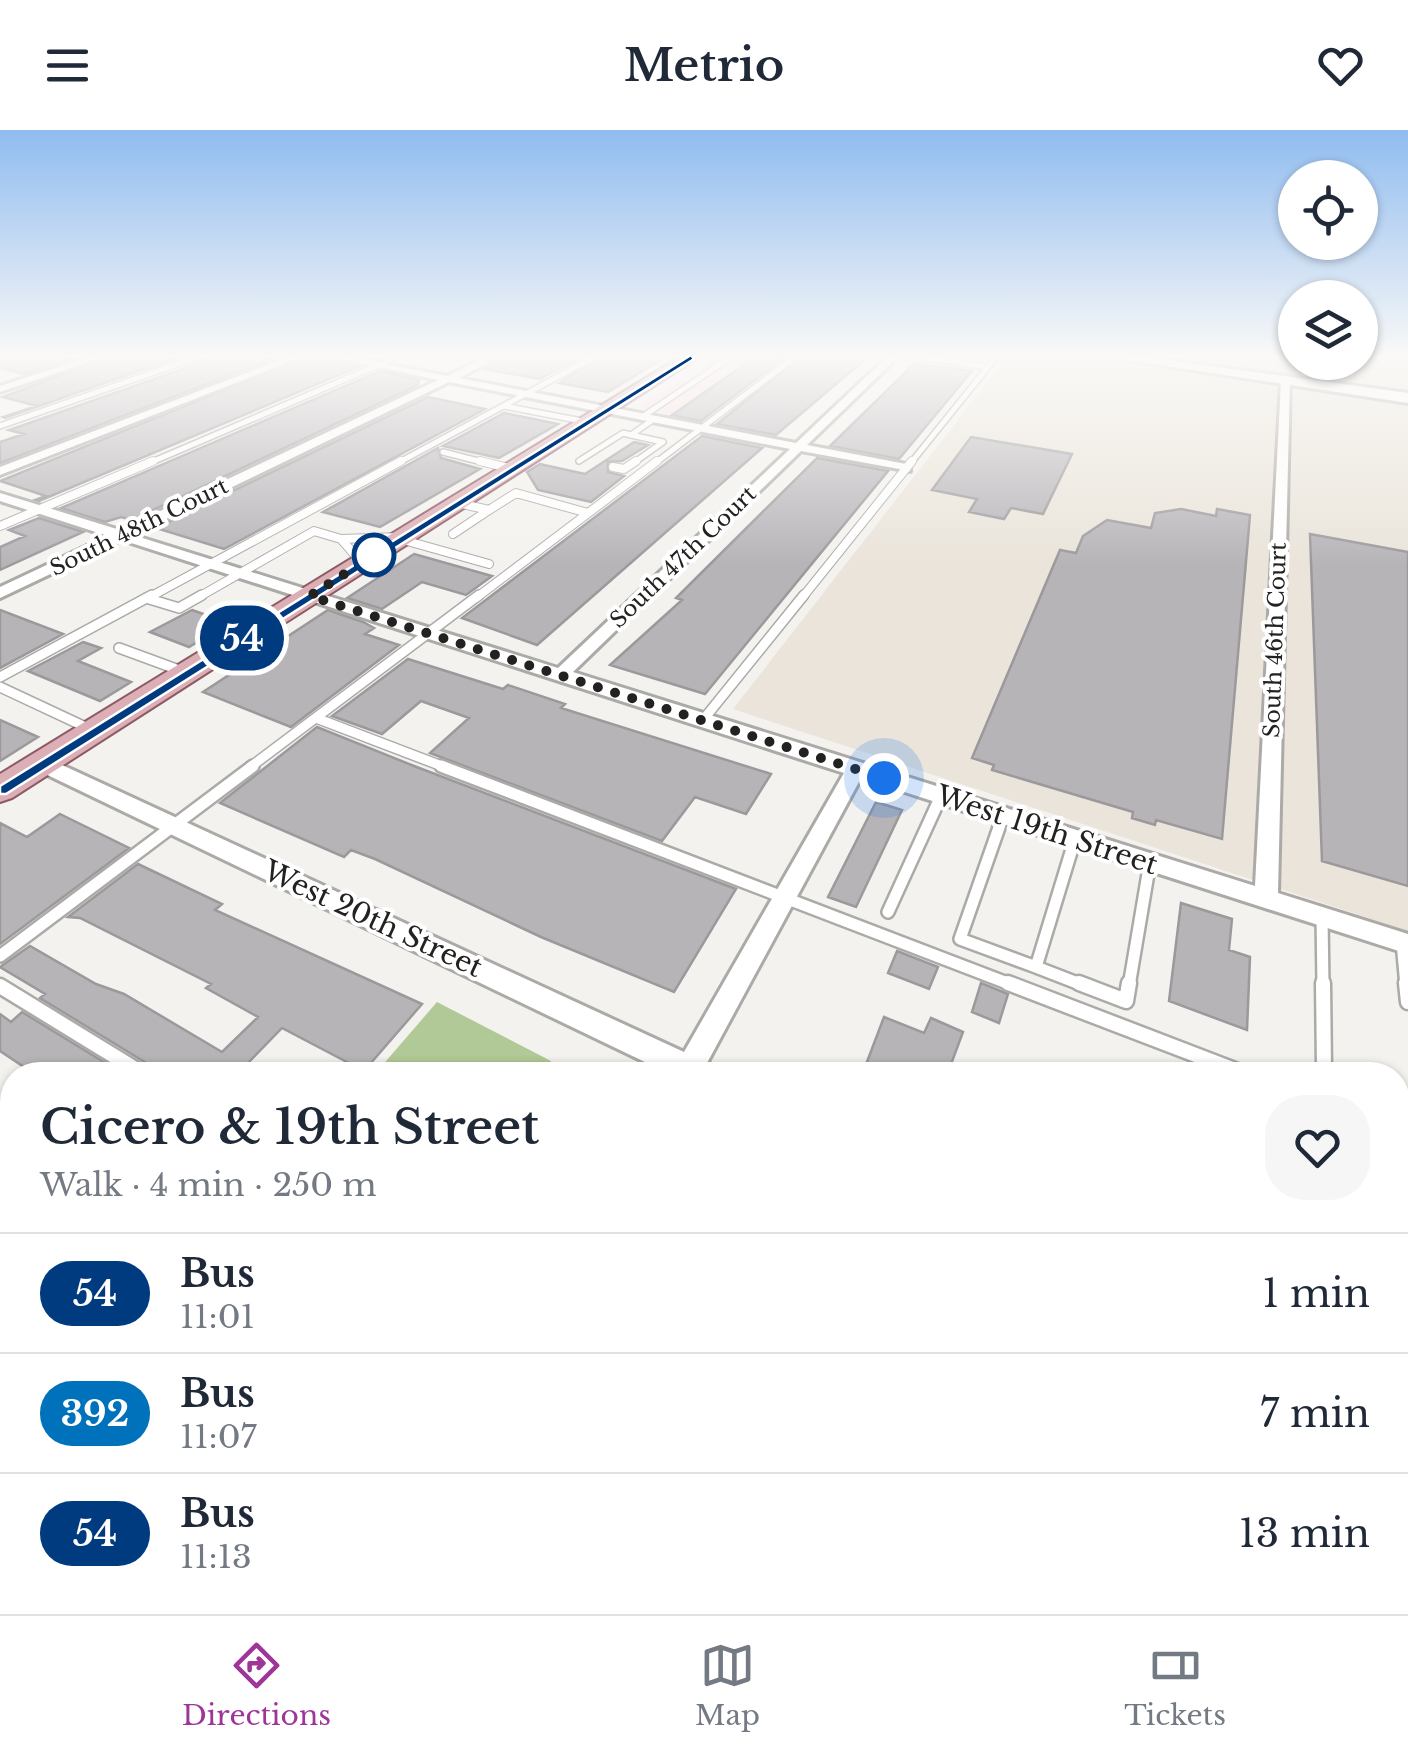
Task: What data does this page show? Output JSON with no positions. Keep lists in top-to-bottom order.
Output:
{
  "streets": {
    "street": [
      "South 48th Court",
      "South 47th Court",
      "South 46th Court",
      "West 19th Street",
      "West 20th Street"
    ]
  },
  "crossings": [
    ["South 48th Court", "West 19th Street"],
    ["South 47th Court", "West 19th Street"],
    ["South 46th Court", "West 19th Street"]
  ],
  "lines": ["bus line 54"],
  "page": {
    "header": "Metrio",
    "on_map": "54",
    "heading": ["Cicero & 19th Street", "Walk · 4 min · 250 m"],
    "list": [
      {
        "mark": "54",
        "name": "Bus",
        "note": "11:01",
        "value": "1 min"
      },
      {
        "mark": "392",
        "name": "Bus",
        "note": "11:07",
        "value": "7 min"
      },
      {
        "mark": "54",
        "name": "Bus",
        "note": "11:13",
        "value": "13 min"
      }
    ],
    "tabs": ["Directions", "Map", "Tickets"]
  }
}
